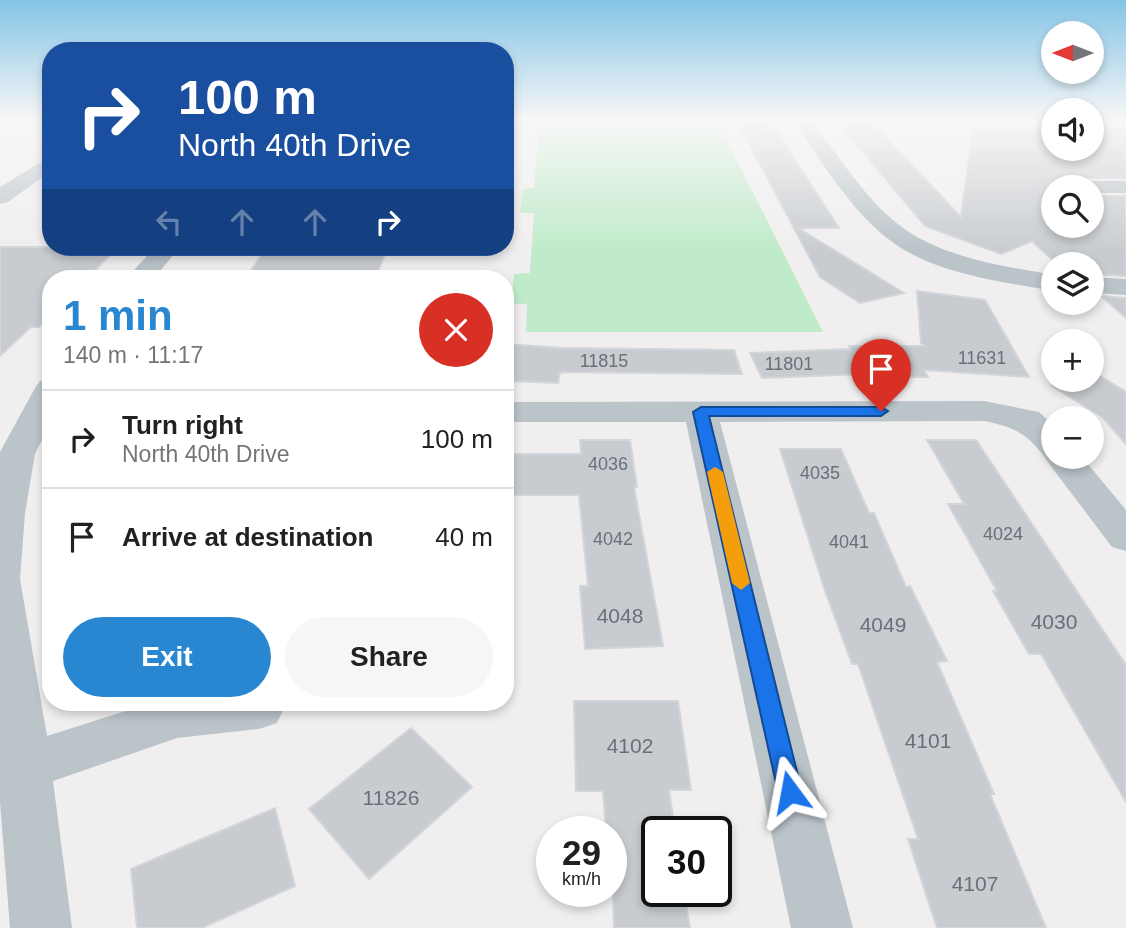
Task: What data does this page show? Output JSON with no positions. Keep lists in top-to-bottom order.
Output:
{
  "house_numbers": [
    "11631",
    "11815",
    "11801",
    "4036",
    "4035",
    "4024",
    "4042",
    "4041",
    "4048",
    "4030",
    "4049",
    "4101",
    "4102",
    "11826",
    "4107"
  ],
  "north": "left",
  "page": {
    "map_buttons": ["+", "−"],
    "turn": ["100 m", "North 40th Drive"],
    "heading": ["1 min", "140 m · 11:17"],
    "list": [
      {
        "name": "Turn right",
        "note": "North 40th Drive",
        "value": "100 m"
      },
      {
        "name": "Arrive at destination",
        "value": "40 m"
      }
    ],
    "buttons": ["Exit", "Share"],
    "speed": "29 km/h",
    "limit": "30"
  }
}
